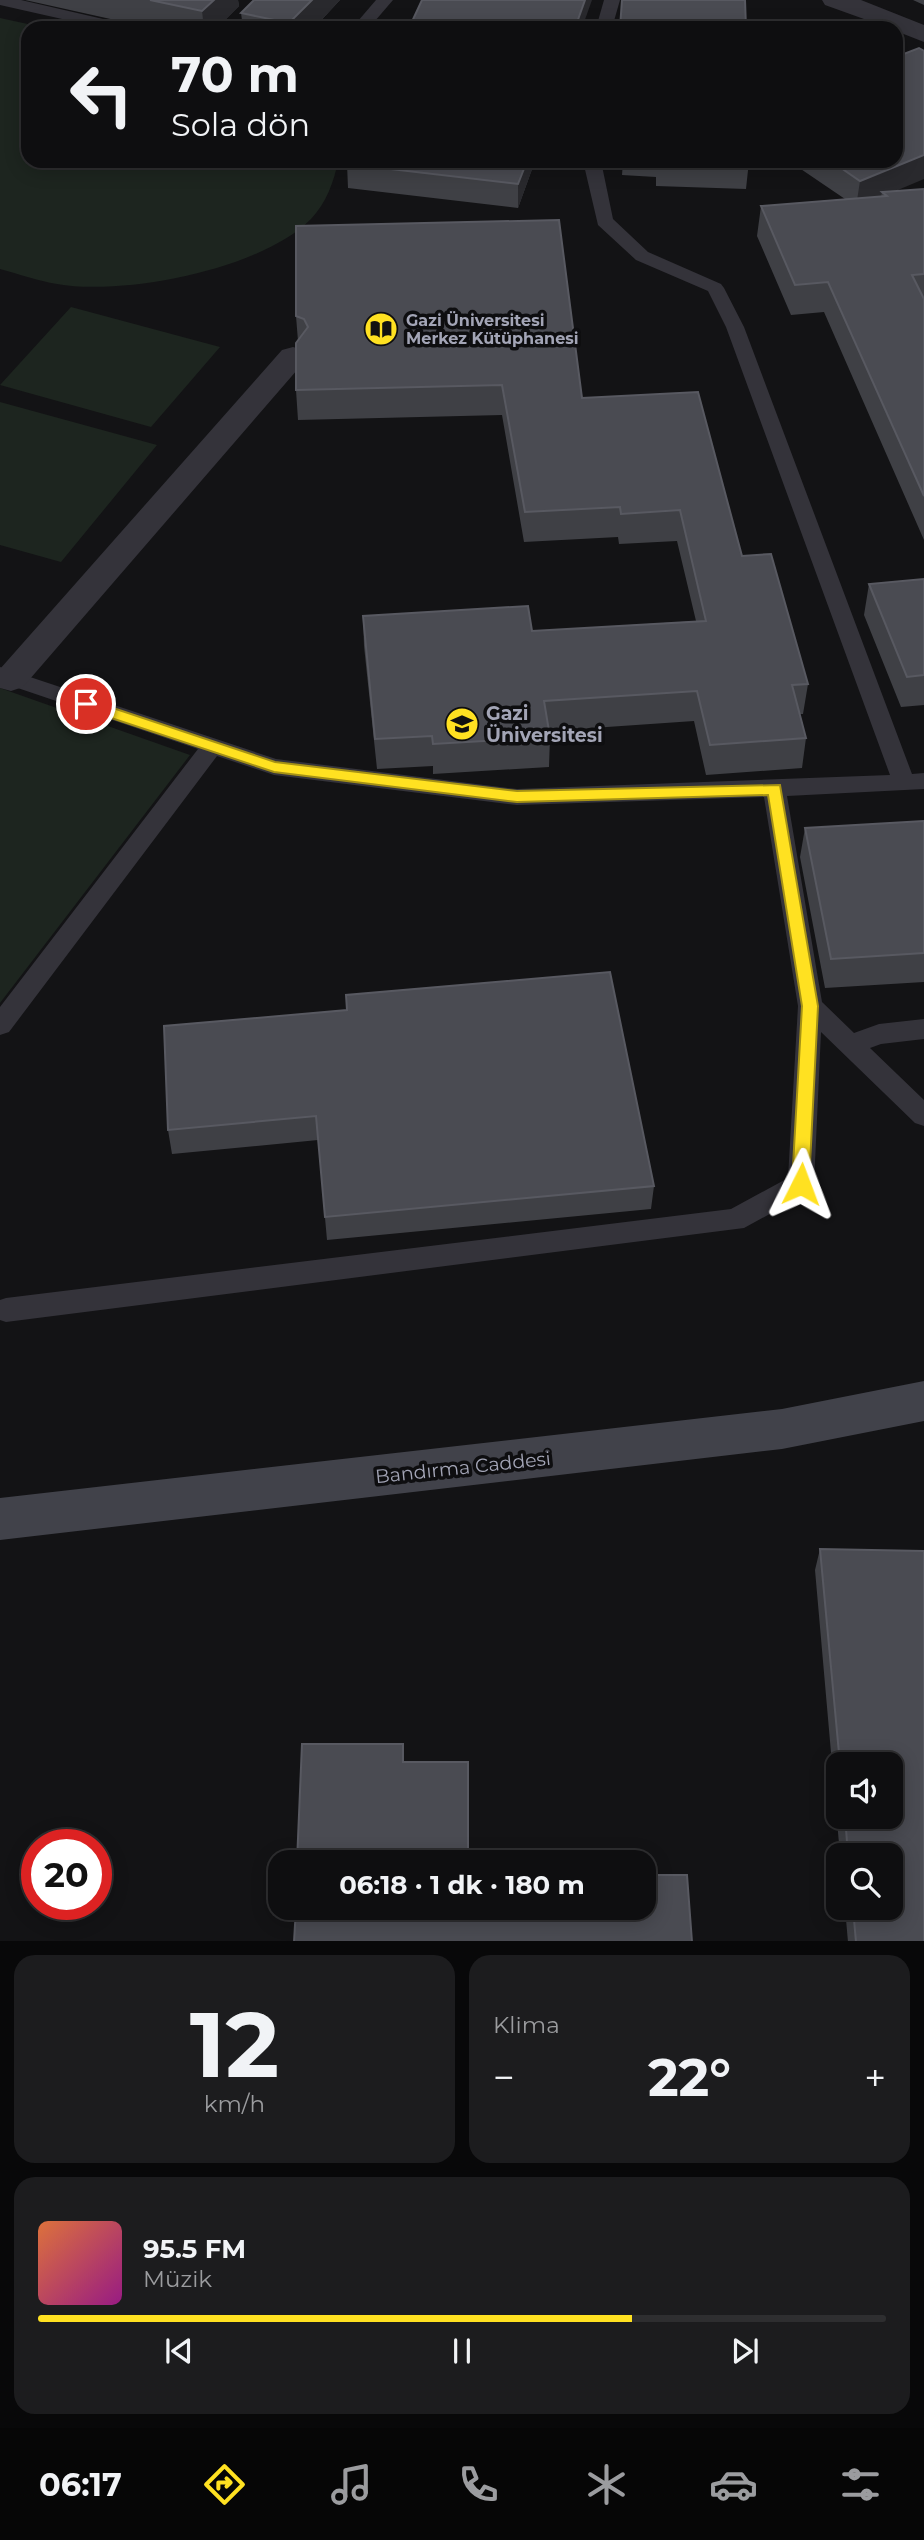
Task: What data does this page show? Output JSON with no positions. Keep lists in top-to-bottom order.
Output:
{
  "streets": {
    "main road": ["Bandırma Caddesi"]
  },
  "places": {
    "library": ["Gazi Üniversitesi Merkez Kütüphanesi"],
    "school or university": ["Gazi Üniversitesi"]
  },
  "page": {
    "turn": ["70 m", "Sola dön"],
    "limit": "20",
    "trip": "06:18 · 1 dk · 180 m",
    "tile": [
      ["12", "km/h"],
      "Klima"
    ],
    "heat": ["−", "22°", "+"],
    "song": ["95.5 FM", "Müzik"],
    "tabs": "06:17"
  }
}
